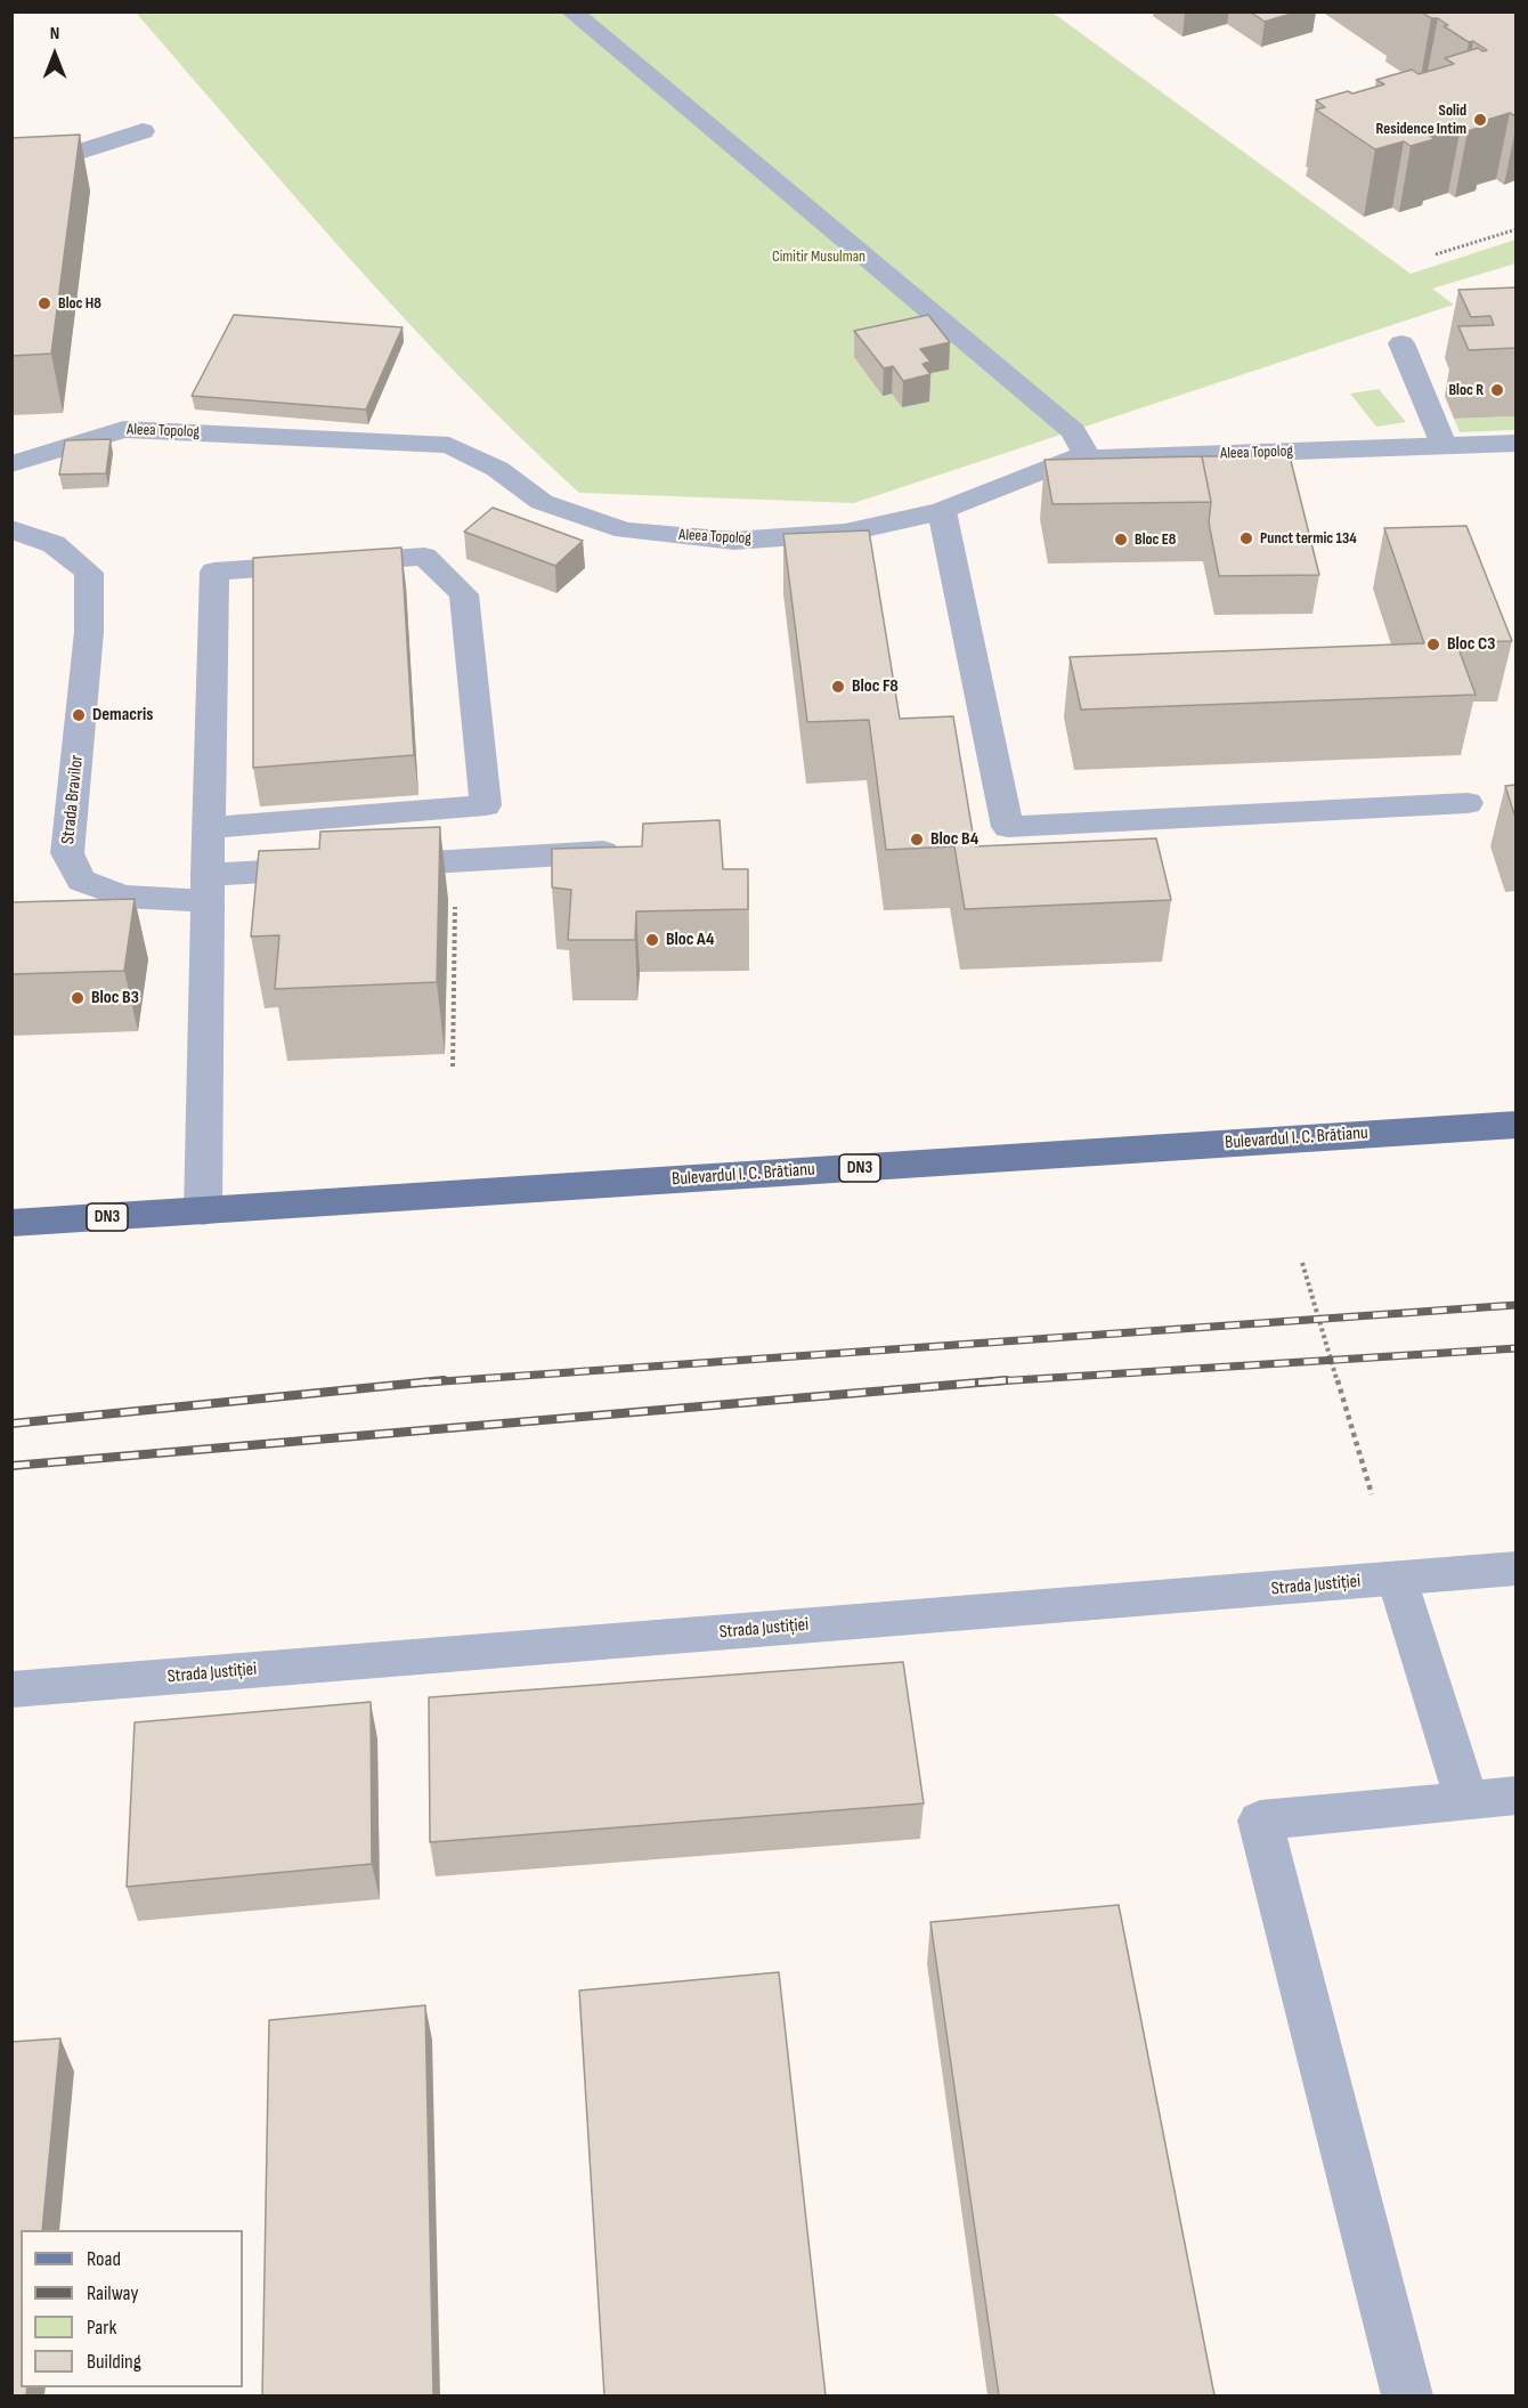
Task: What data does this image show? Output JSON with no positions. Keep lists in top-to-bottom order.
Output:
{
  "streets": {
    "main road": ["Bulevardul I. C. Brătianu", "DN3"],
    "street": ["Aleea Topolog", "Strada Bravilor", "Strada Justiției"]
  },
  "parks": ["Cimitir Musulman"],
  "places": [
    "Solid Residence Intim",
    "Bloc H8",
    "Bloc R",
    "Punct termic 134",
    "Bloc E8",
    "Bloc C3",
    "Bloc F8",
    "Demacris",
    "Bloc B4",
    "Bloc A4",
    "Bloc B3"
  ],
  "legend": [
    "Road",
    "Railway",
    "Park",
    "Building"
  ],
  "north": "top"
}
